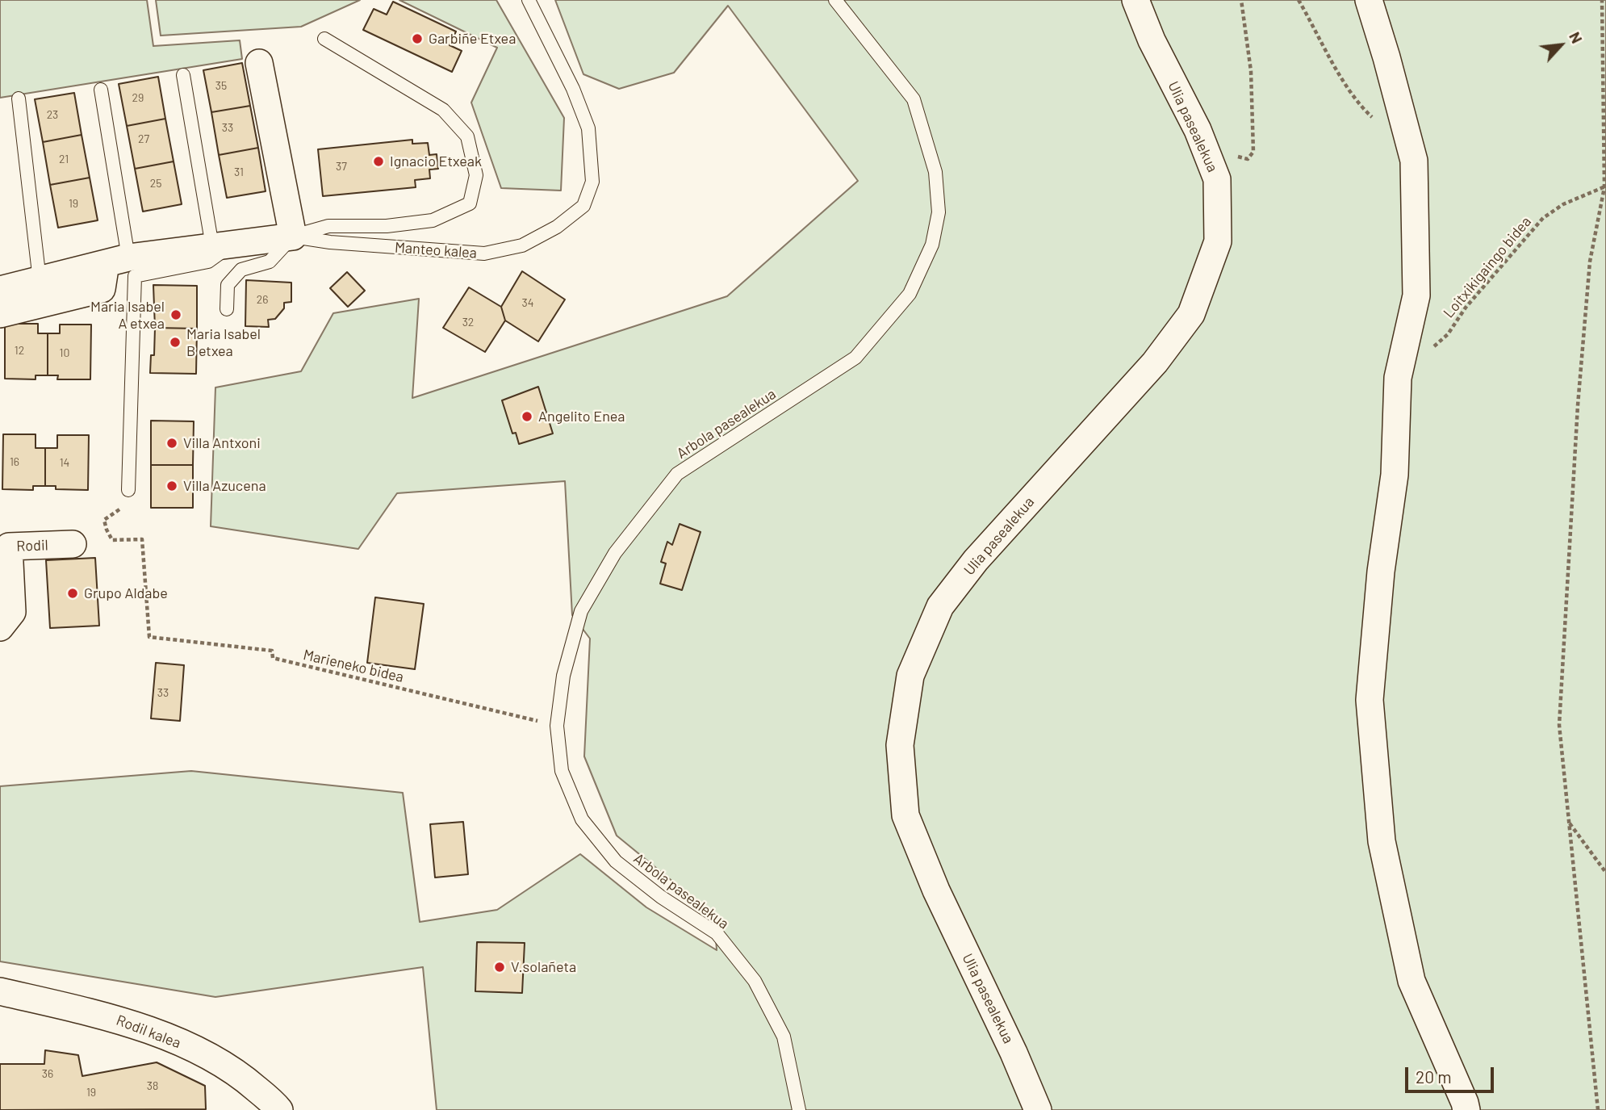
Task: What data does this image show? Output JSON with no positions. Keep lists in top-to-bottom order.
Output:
{
  "streets": {
    "street": [
      "Ulia pasealekua",
      "Manteo kalea",
      "Rodil",
      "Rodil kalea"
    ],
    "lane": ["Arbola pasealekua"],
    "path": ["Loitxikigaingo bidea", "Marieneko bidea"]
  },
  "crossings": [
    ["Arbola pasealekua", "Marieneko bidea"]
  ],
  "places": [
    "Garbiñe Etxea",
    "Ignacio Etxeak",
    "Maria Isabel A etxea",
    "Maria Isabel B etxea",
    "Angelito Enea",
    "Villa Antxoni",
    "Villa Azucena",
    "Grupo Aldabe",
    "V.solañeta"
  ],
  "house_numbers": [
    "35",
    "29",
    "23",
    "33",
    "27",
    "21",
    "37",
    "31",
    "25",
    "19",
    "26",
    "34",
    "32",
    "12",
    "10",
    "16",
    "14",
    "33",
    "36",
    "38",
    "19"
  ],
  "scale_bar": "20 m",
  "north": "top right"
}
